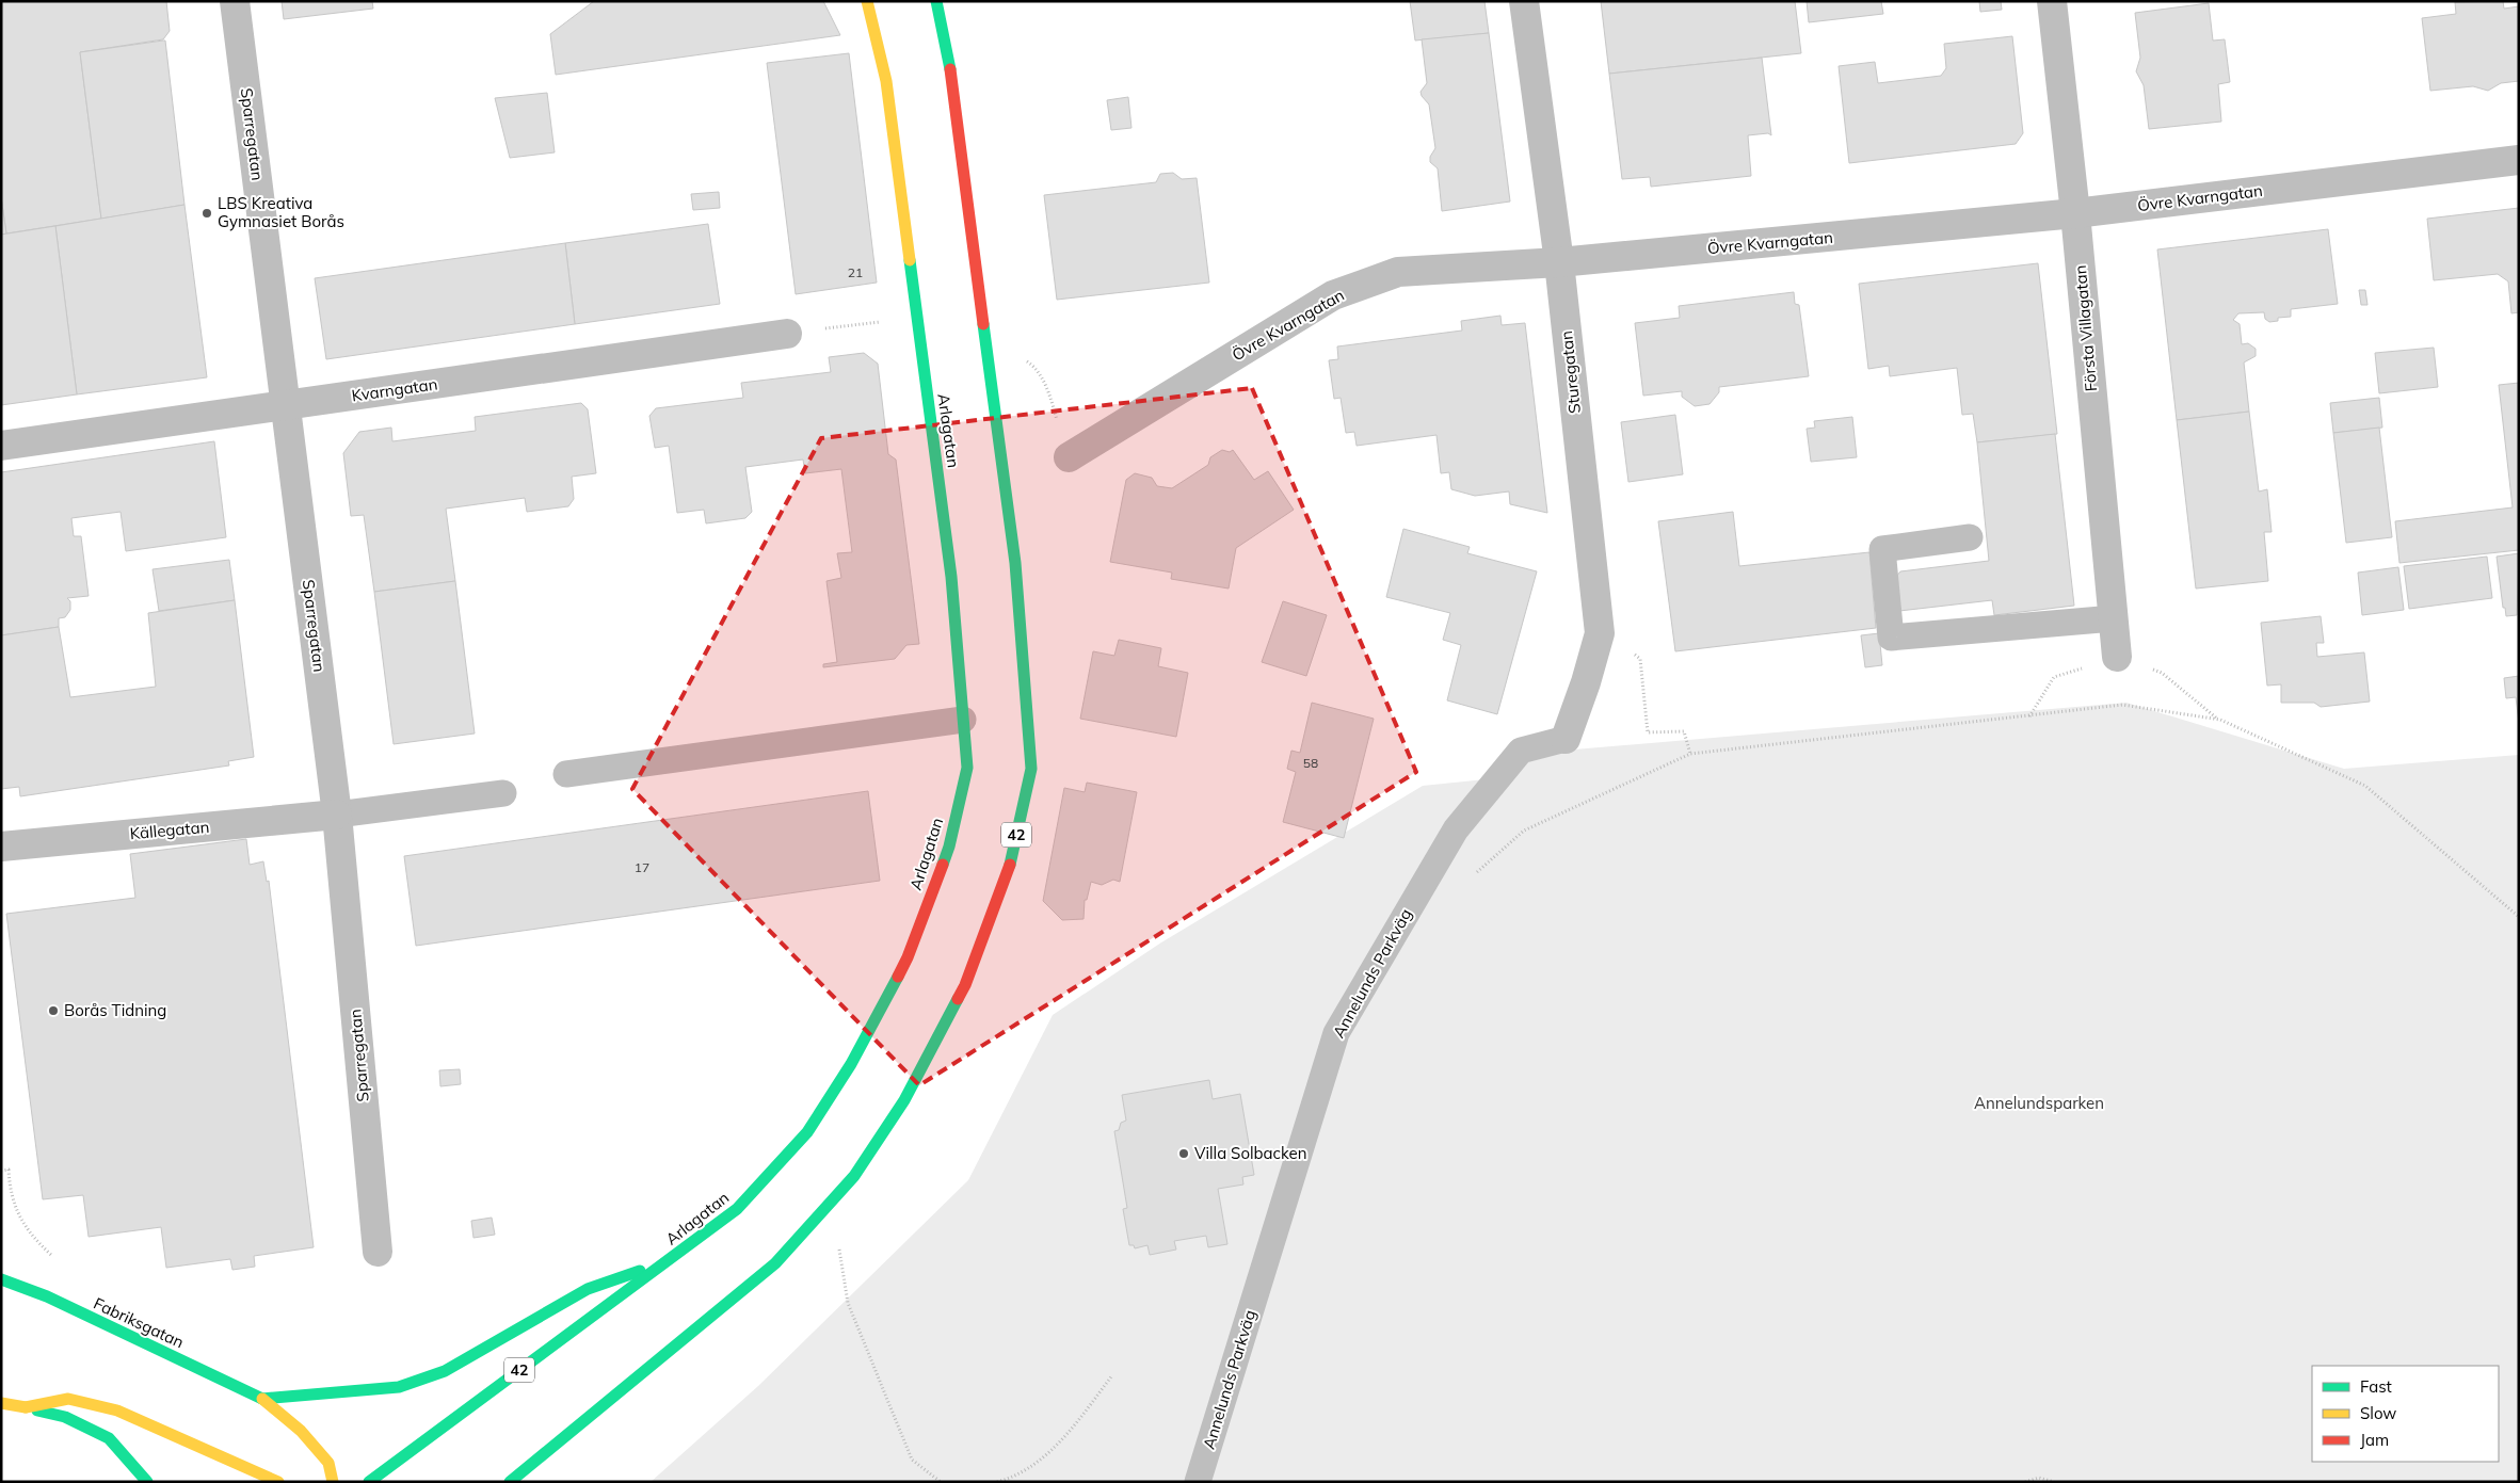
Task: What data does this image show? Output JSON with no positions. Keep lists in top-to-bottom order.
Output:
{
  "streets": {
    "main road": ["Arlagatan", "42", "Fabriksgatan"],
    "street": [
      "Sparregatan",
      "Övre Kvarngatan",
      "Första Villagatan",
      "Sturegatan",
      "Kvarngatan",
      "Källegatan"
    ],
    "lane": ["Annelunds Parkväg"]
  },
  "crossings": [
    ["Sparregatan", "Kvarngatan"],
    ["Sparregatan", "Källegatan"],
    ["Övre Kvarngatan", "Första Villagatan"],
    ["Övre Kvarngatan", "Sturegatan"],
    ["Sturegatan", "Annelunds Parkväg"]
  ],
  "parks": ["Annelundsparken"],
  "places": ["LBS Kreativa Gymnasiet Borås", "Borås Tidning", "Villa Solbacken"],
  "house_numbers": ["21", "58", "17"],
  "legend": ["Fast", "Slow", "Jam"]
}
